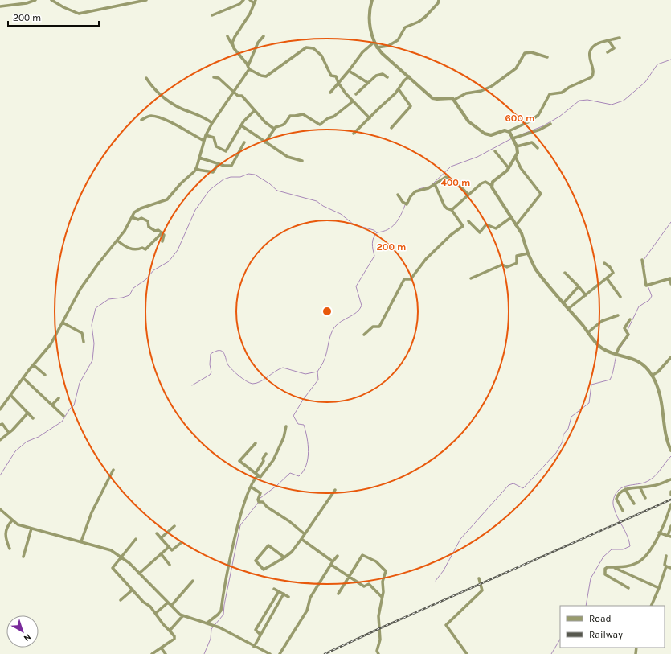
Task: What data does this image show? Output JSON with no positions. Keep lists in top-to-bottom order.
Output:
{
  "legend": ["Road", "Railway"],
  "scale_bar": "200 m",
  "north": "bottom right",
  "rings": ["600 m", "400 m", "200 m"]
}
